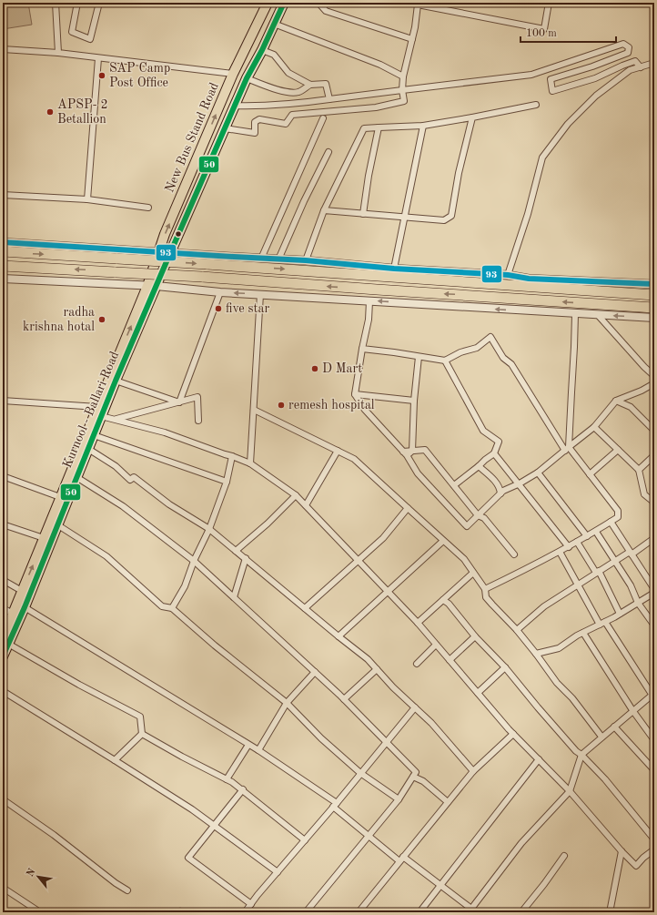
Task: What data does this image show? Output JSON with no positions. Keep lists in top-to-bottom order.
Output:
{
  "streets": {
    "main road": ["New Bus Stand Road", "Kurnool - Ballari Road"]
  },
  "crossings": [
    ["New Bus Stand Road", "Kurnool - Ballari Road"]
  ],
  "places": [
    "SAP Camp Post Office",
    "APSP- 2 Betallion",
    "five star",
    "radha krishna hotal",
    "D Mart",
    "remesh hospital"
  ],
  "lines": ["transit line 50", "transit line 93"],
  "scale_bar": "100 m",
  "north": "top left"
}
